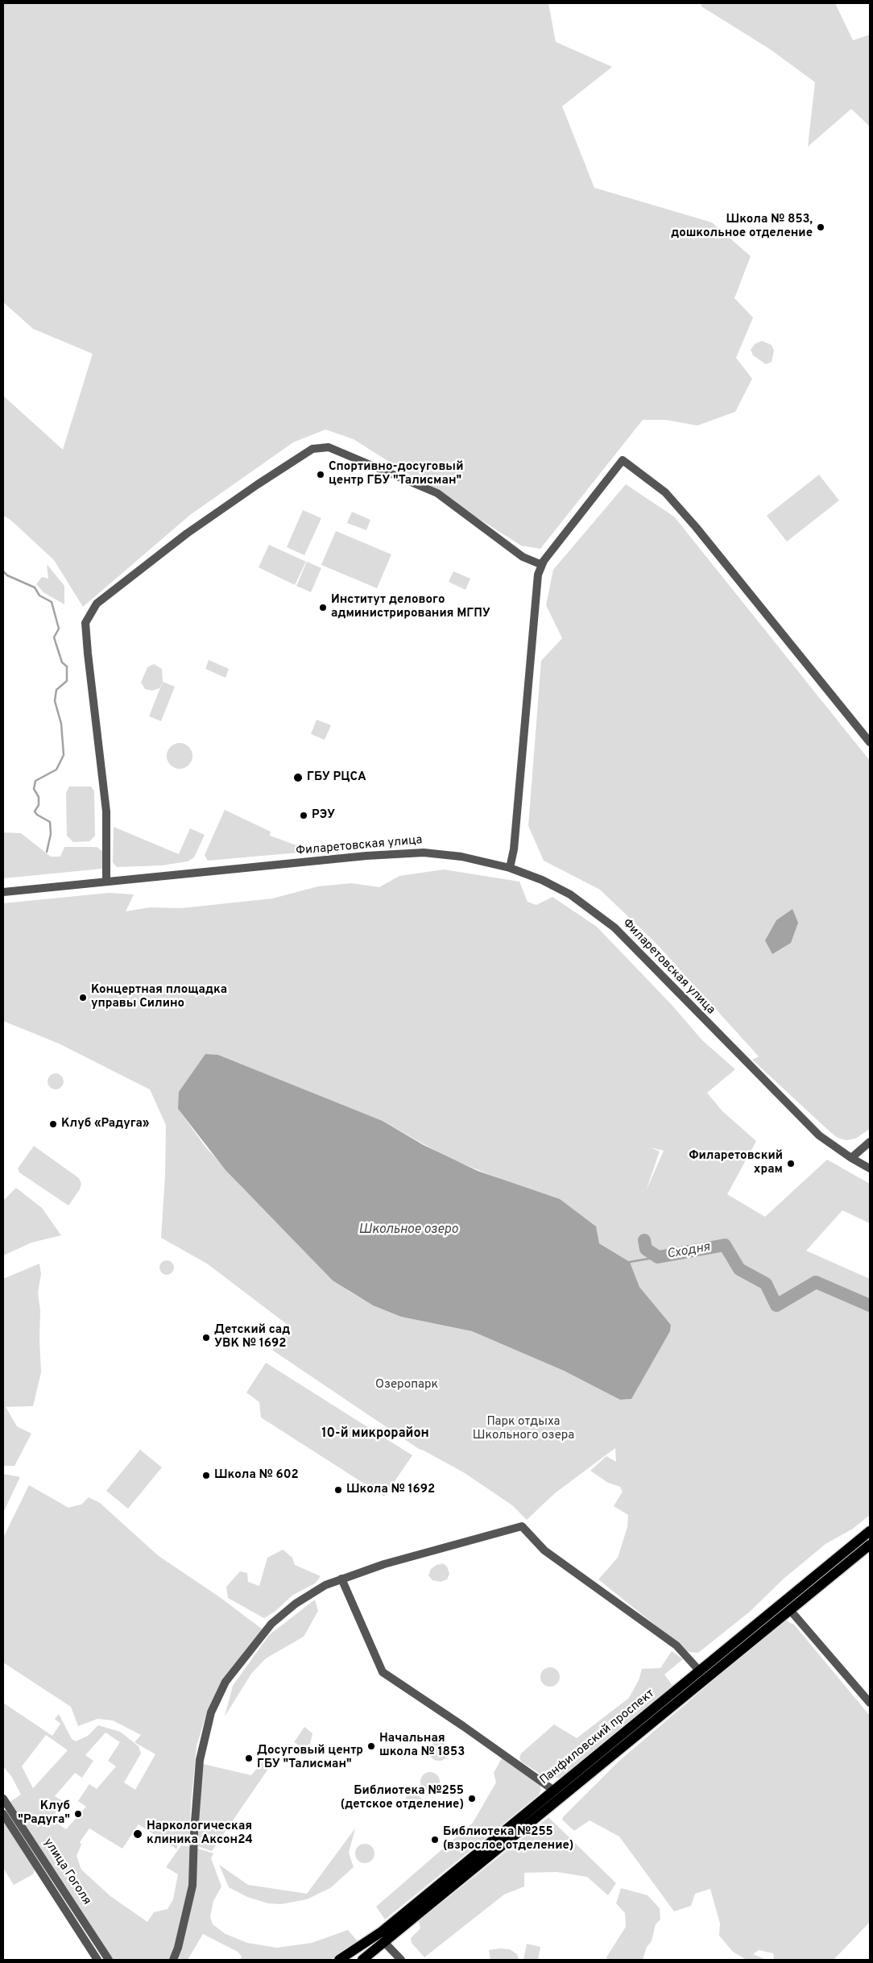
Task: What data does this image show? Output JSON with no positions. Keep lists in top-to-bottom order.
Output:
{
  "streets": {
    "main road": ["Панфиловский проспект"],
    "street": ["Филаретовская улица", "улица Гоголя"]
  },
  "districts": ["10-й микрорайон"],
  "water": ["Школьное озеро", "Сходня"],
  "parks": ["Озеропарк", "Парк отдыха Школьного озера"],
  "places": [
    "Школа № 853, дошкольное отделение",
    "Спортивно-досуговый центр ГБУ \"Талисман\"",
    "Институт делового администрирования МГПУ",
    "ГБУ РЦСА",
    "РЭУ",
    "Концертная площадка управы Силино",
    "Клуб «Радуга»",
    "Филаретовский храм",
    "Детский сад УВК № 1692",
    "Школа № 602",
    "Школа № 1692",
    "Начальная школа № 1853",
    "Досуговый центр ГБУ \"Талисман\"",
    "Библиотека №255 (детское отделение)",
    "Клуб \"Радуга\"",
    "Наркологическая клиника Аксон24",
    "Библиотека №255 (взрослое отделение)"
  ]
}
